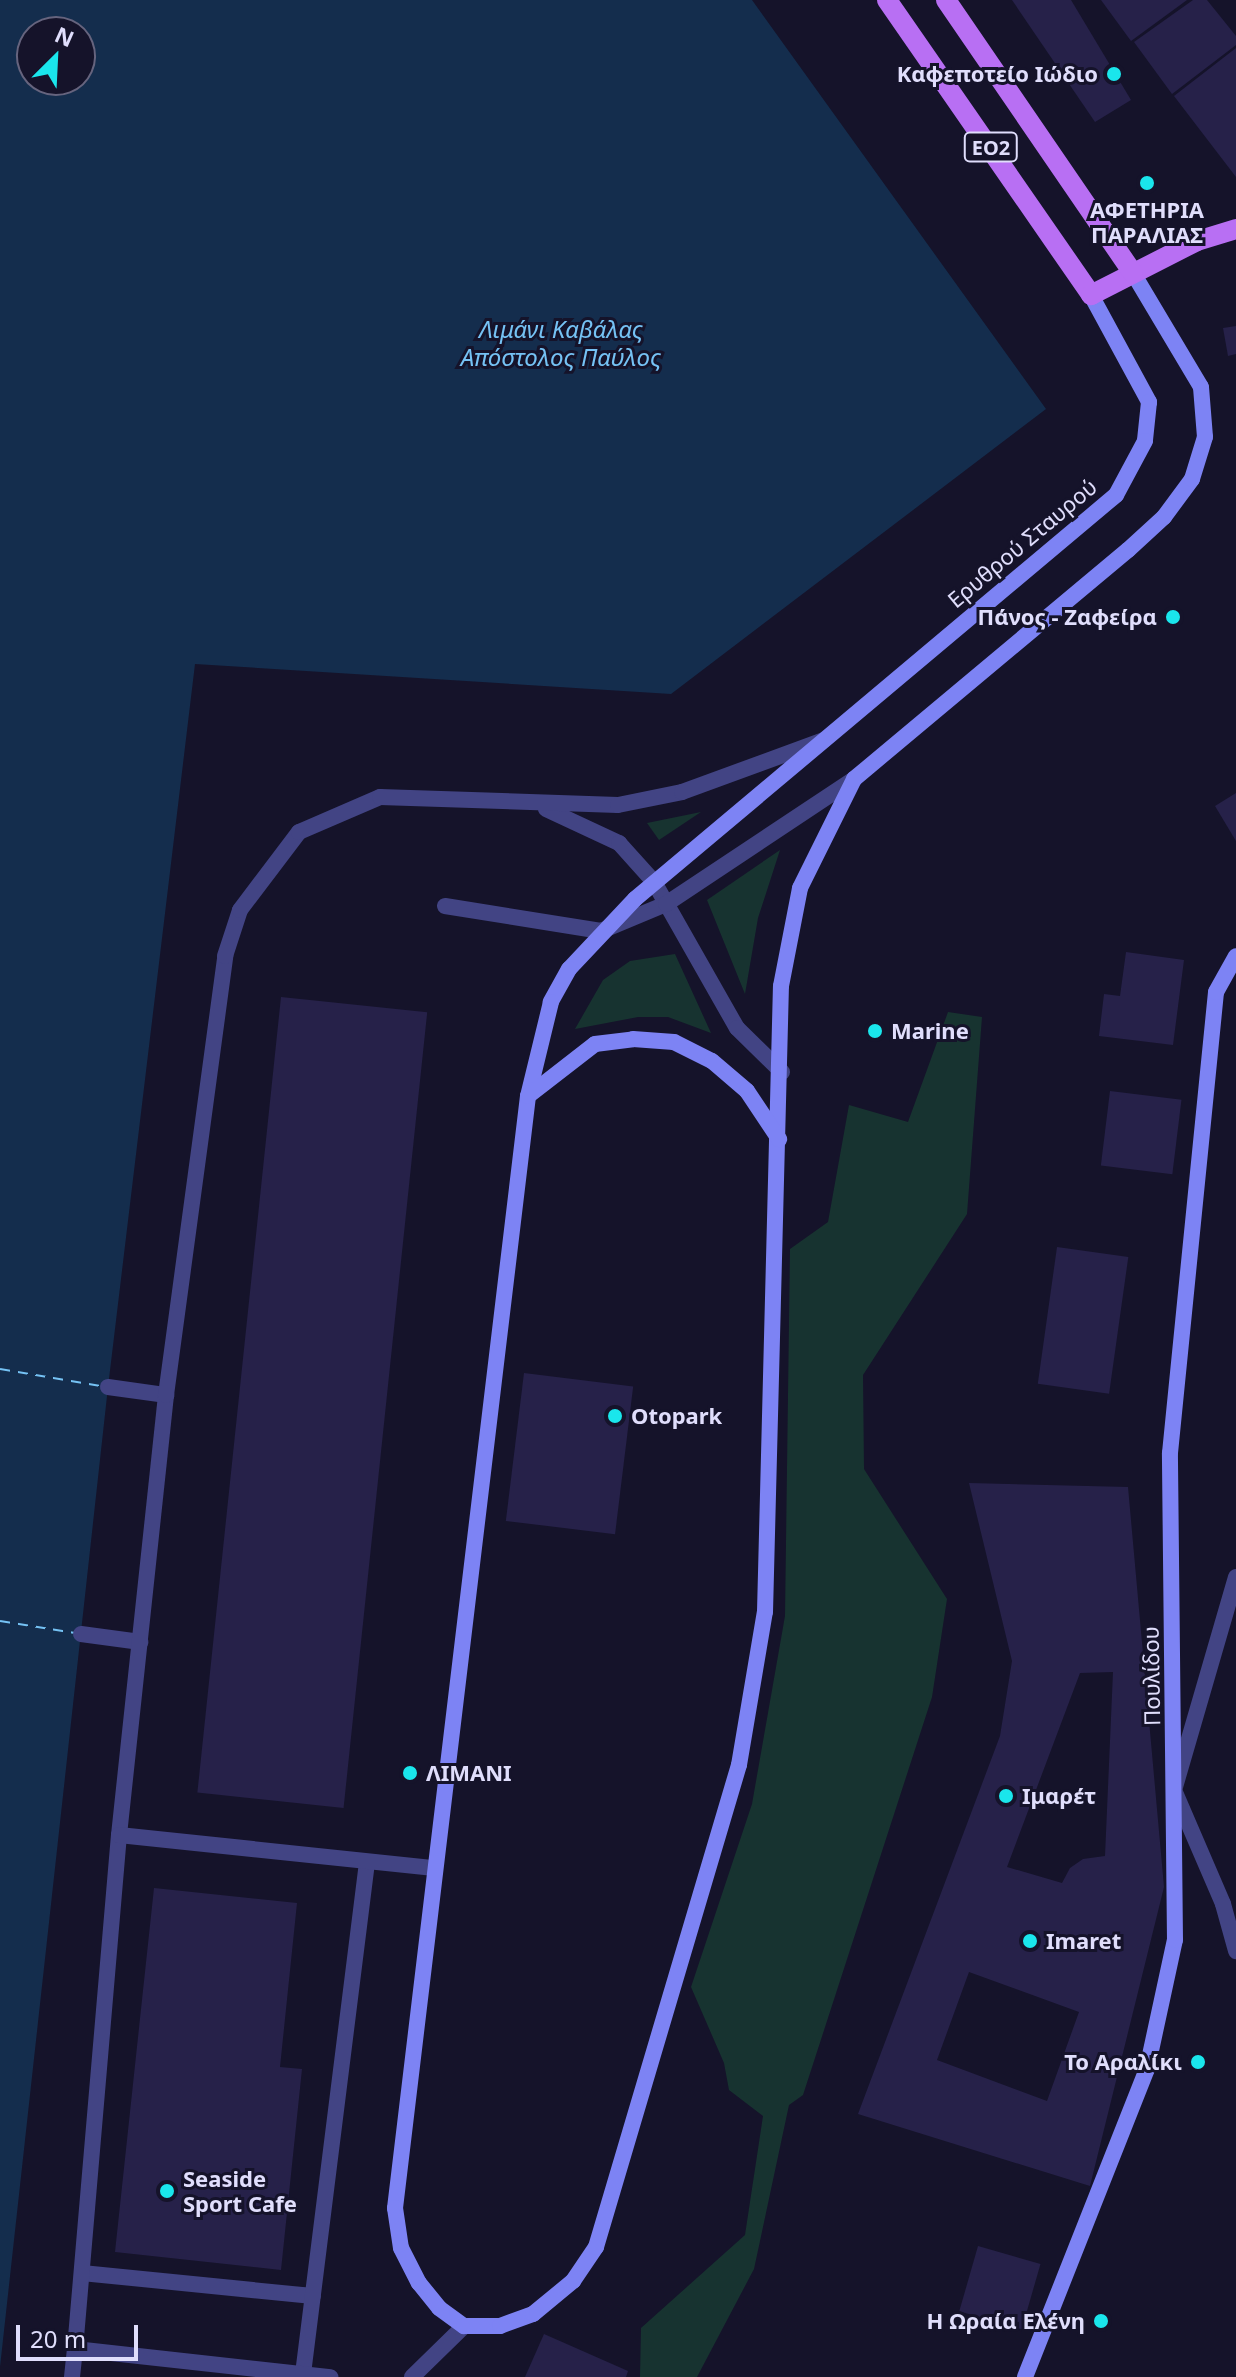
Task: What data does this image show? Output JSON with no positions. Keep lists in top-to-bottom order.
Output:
{
  "streets": {
    "main road": ["ΕΟ2", "Ερυθρού Σταυρού"],
    "street": ["Πουλίδου"]
  },
  "water": ["Λιμάνι Καβάλας Απόστολος Παύλος"],
  "places": [
    "Καφεποτείο Ιώδιο",
    "ΑΦΕΤΗΡΙΑ ΠΑΡΑΛΙΑΣ",
    "Πάνος - Ζαφείρα",
    "Marine",
    "Otopark",
    "ΛΙΜΑΝΙ",
    "Ιμαρέτ",
    "Imaret",
    "Το Αραλίκι",
    "Seaside Sport Cafe",
    "Η Ωραία Ελένη"
  ],
  "scale_bar": "20 m",
  "north": "top right"
}
